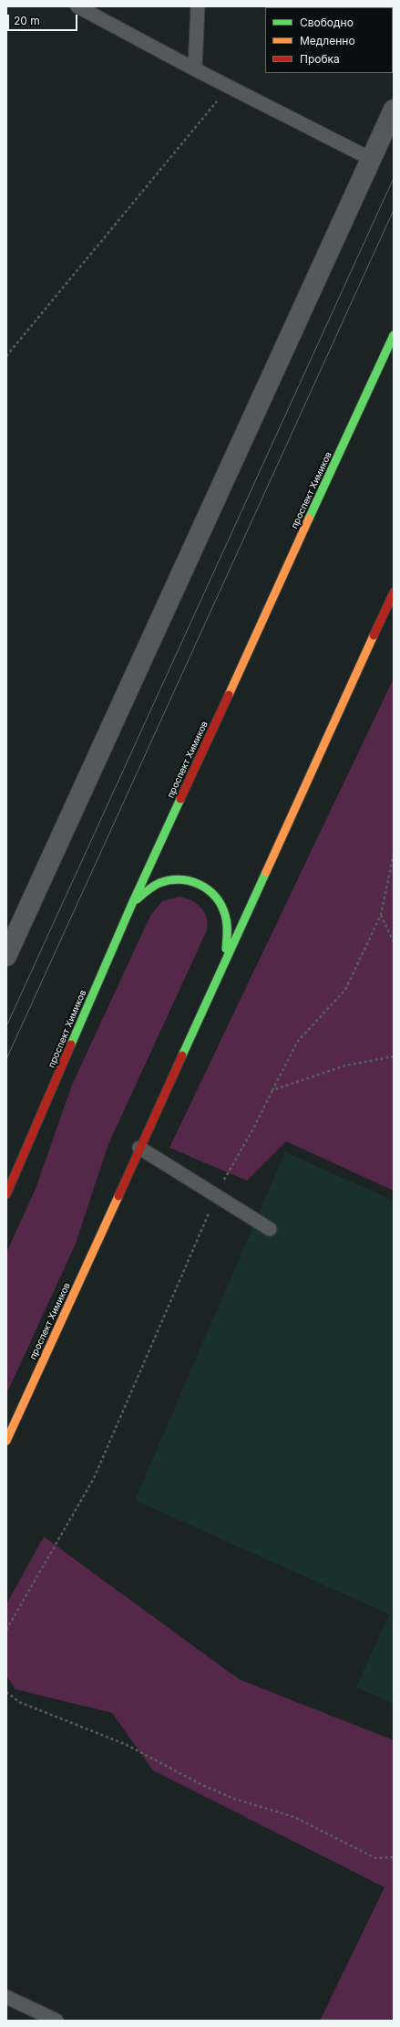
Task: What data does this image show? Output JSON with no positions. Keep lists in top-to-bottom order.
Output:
{
  "streets": {
    "main road": ["проспект Химиков"]
  },
  "legend": ["Свободно", "Медленно", "Пробка"],
  "scale_bar": "20 m"
}
